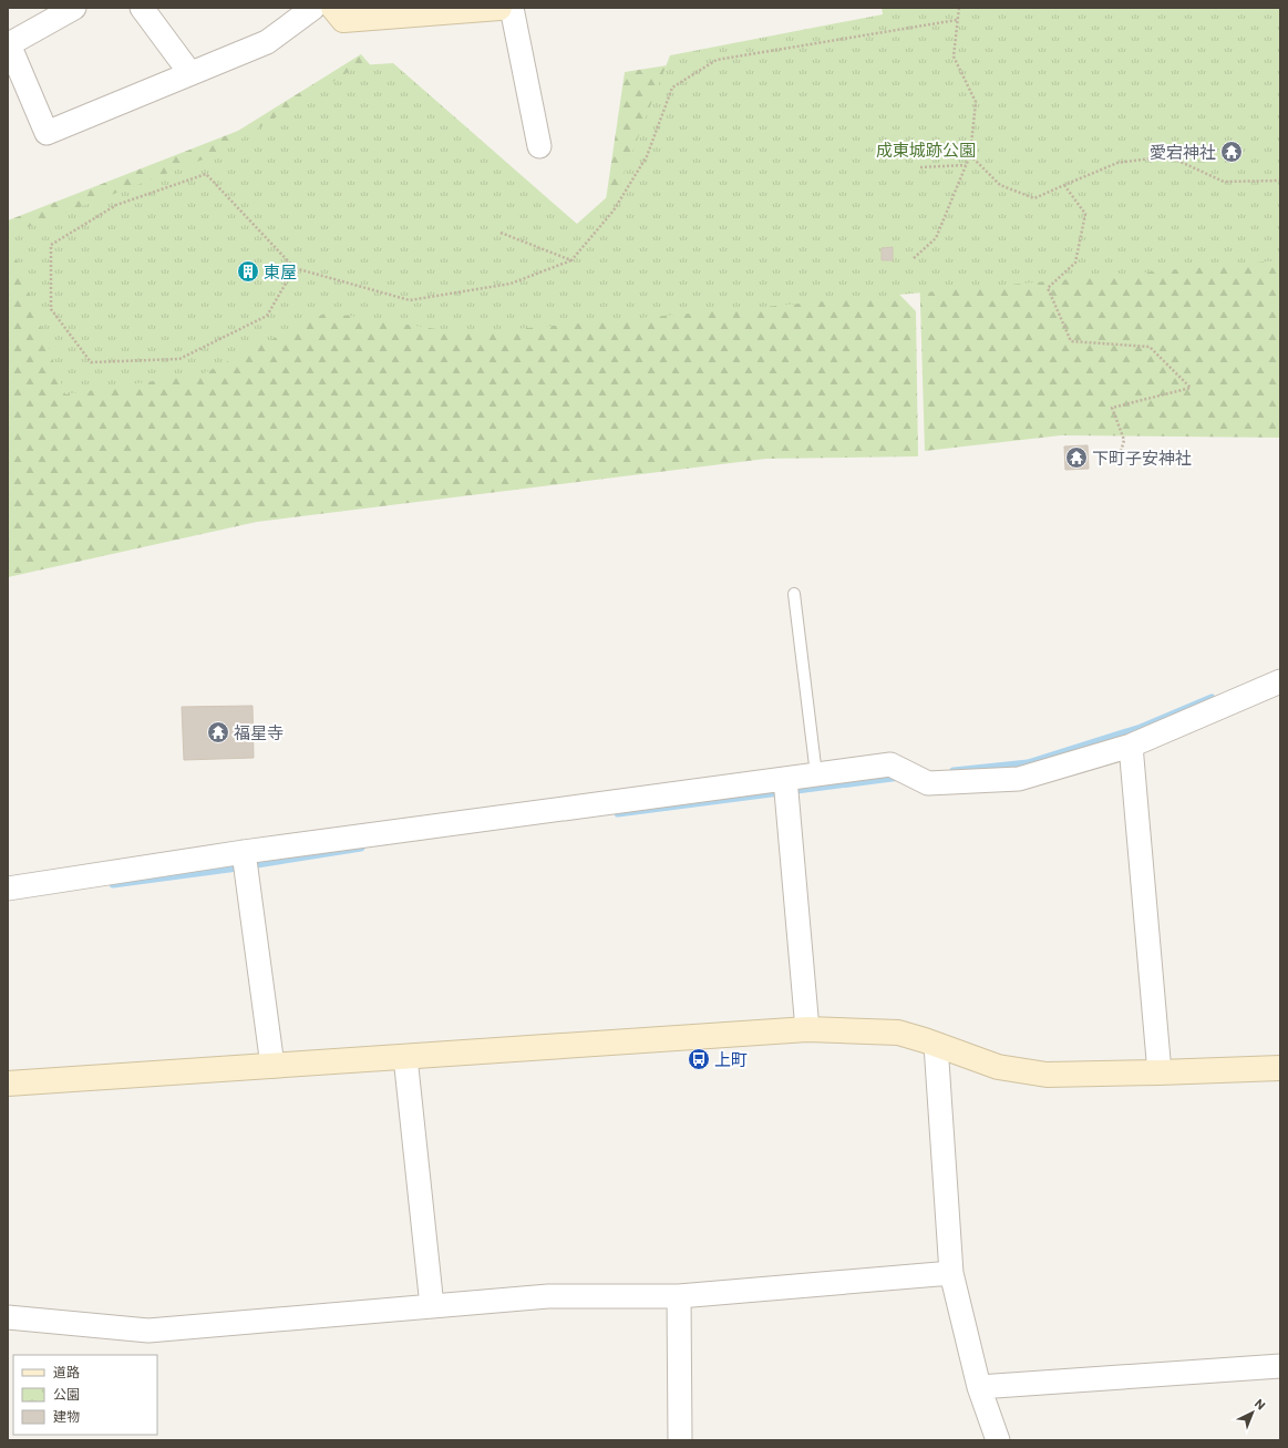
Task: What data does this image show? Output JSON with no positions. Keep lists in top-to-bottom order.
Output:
{
  "parks": ["成東城跡公園"],
  "places": {
    "temple": ["愛宕神社", "下町子安神社", "福星寺"],
    "building": ["東屋"],
    "bus stop": ["上町"]
  },
  "legend": ["道路", "公園", "建物"],
  "north": "top right"
}
